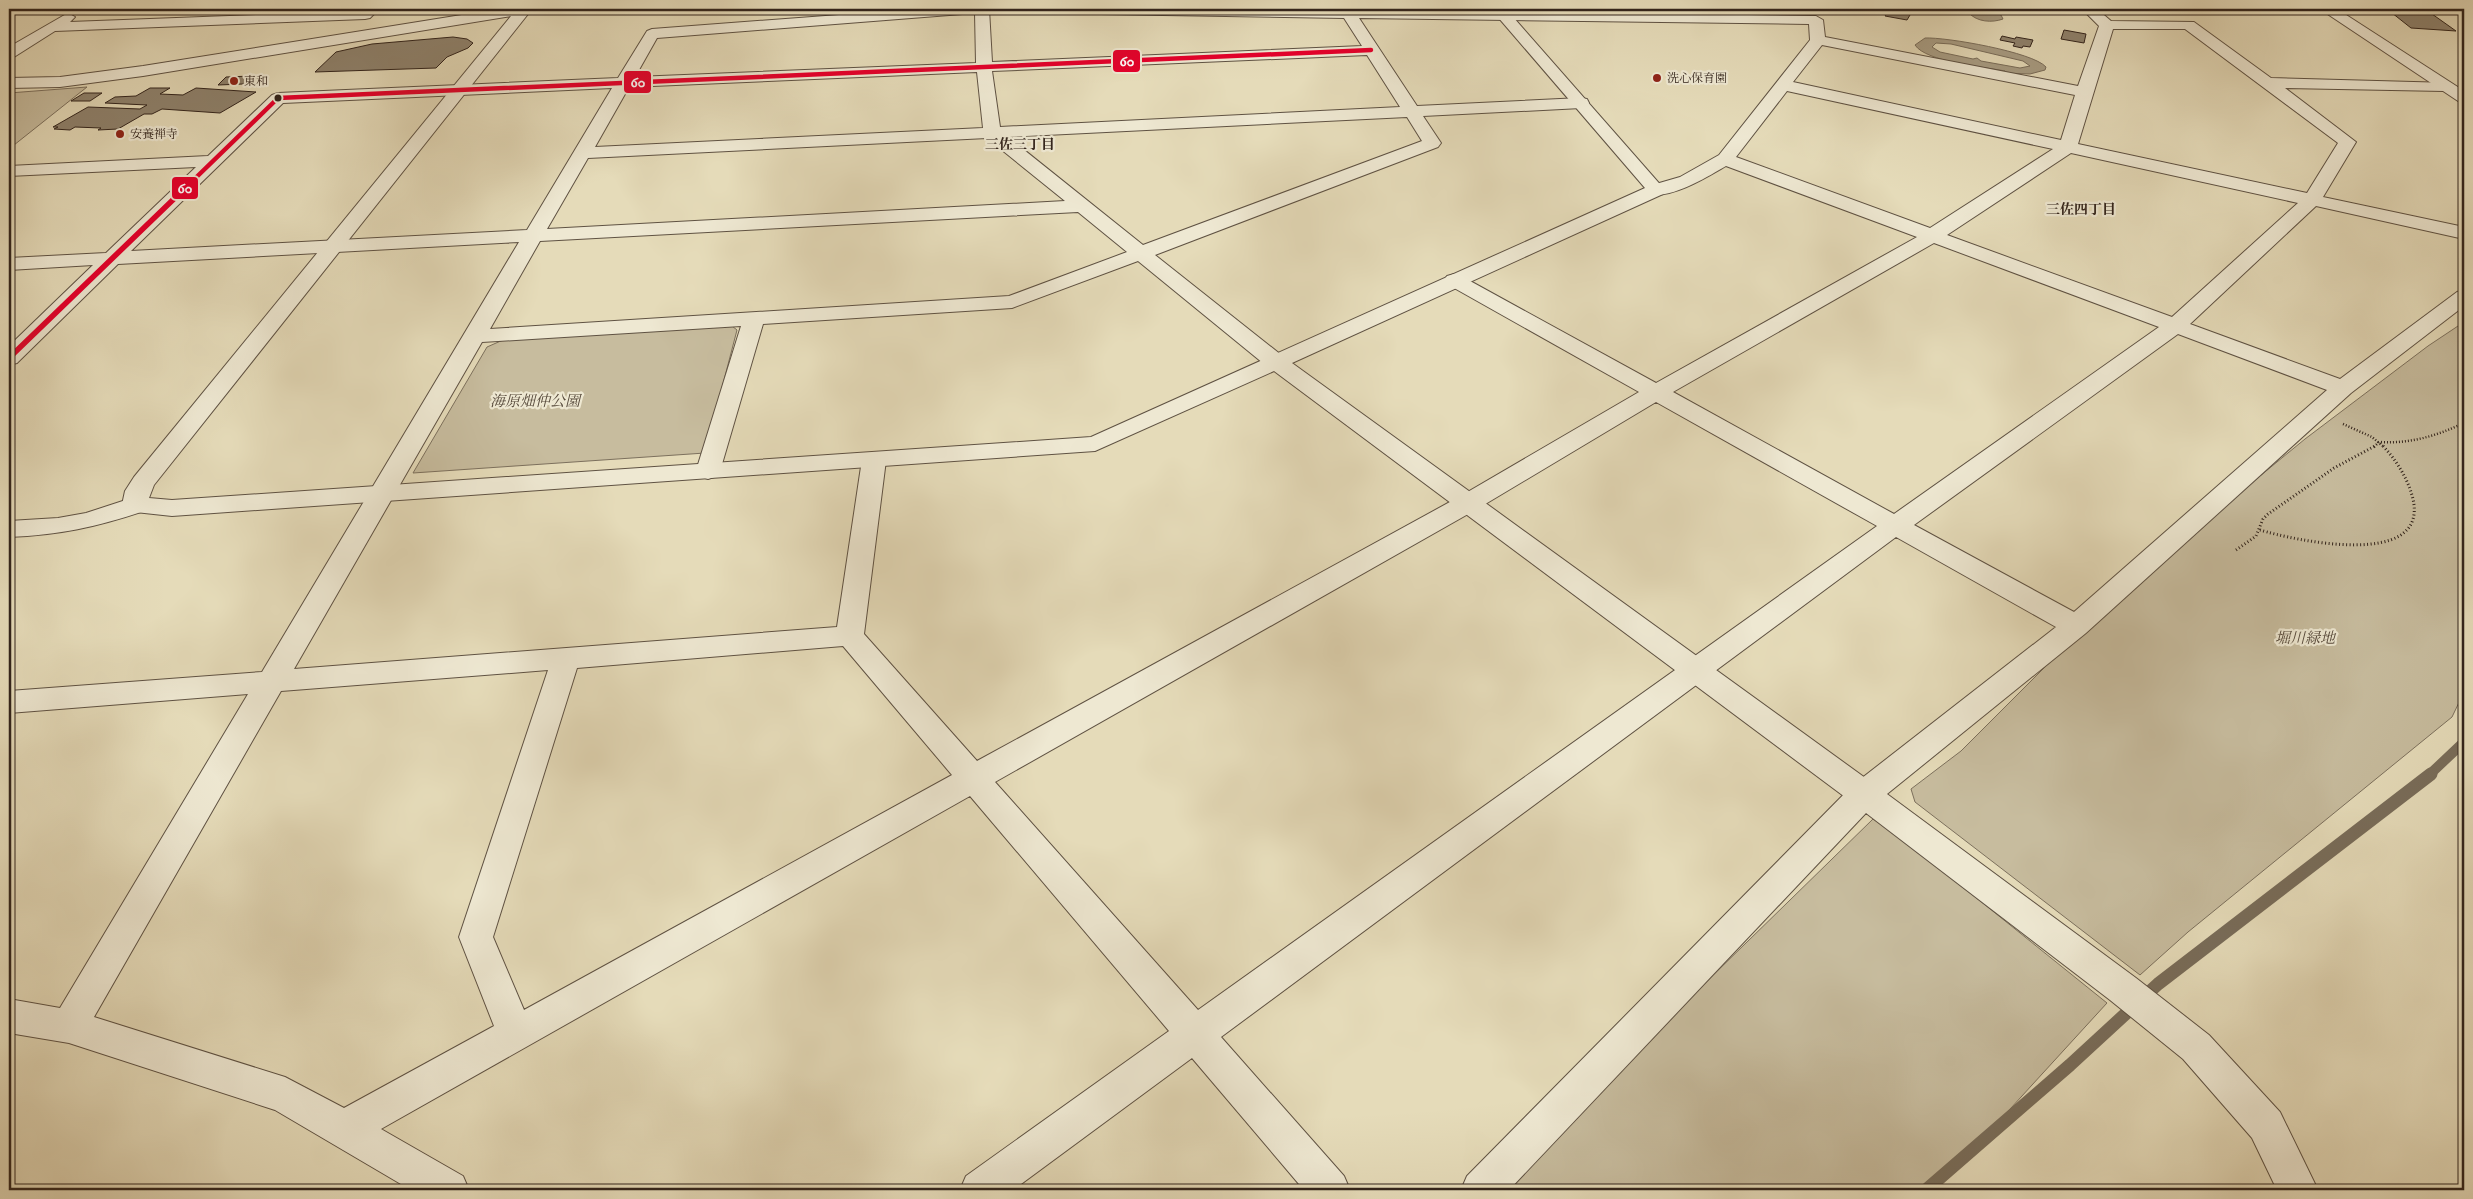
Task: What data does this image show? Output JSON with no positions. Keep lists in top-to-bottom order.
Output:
{
  "districts": ["三佐三丁目", "三佐四丁目"],
  "parks": ["海原畑仲公園", "堀川緑地"],
  "places": ["洗心保育園", "東和", "安養禅寺"],
  "lines": ["transit line 60"]
}
